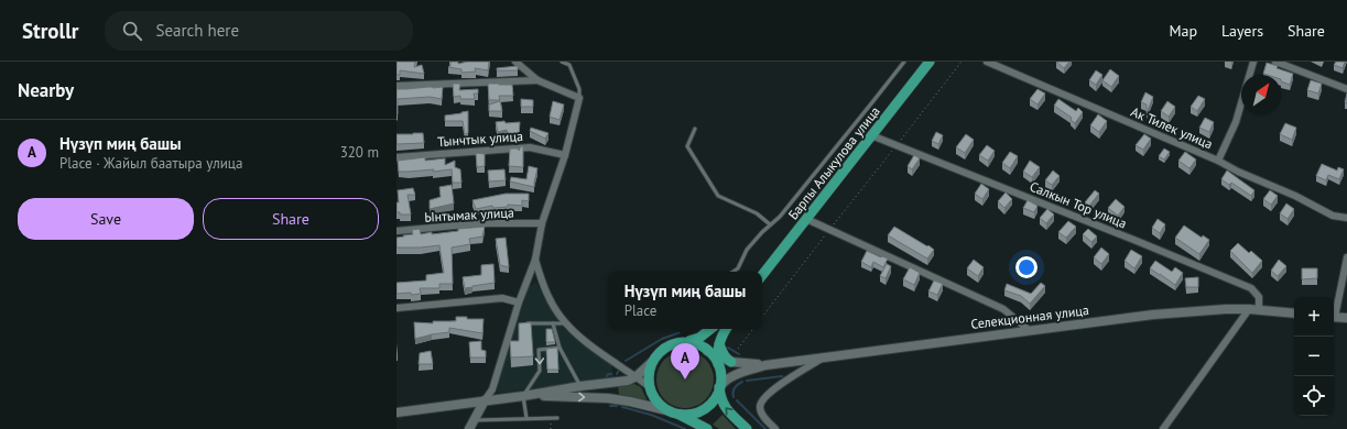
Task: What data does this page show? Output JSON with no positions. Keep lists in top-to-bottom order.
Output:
{
  "streets": {
    "main road": ["Барпы Алыкулова улица"],
    "street": [
      "Ак Тилек улица",
      "Тынчтык улица",
      "Салкын Тор улица",
      "Ынтымак улица",
      "Селекционная улица"
    ]
  },
  "crossings": [
    ["Барпы Алыкулова улица", "Салкын Тор улица"],
    ["Салкын Тор улица", "Селекционная улица"]
  ],
  "north": "top right",
  "page": {
    "header": "Strollr",
    "search": "Search here",
    "nav": ["Map", "Layers", "Share"],
    "heading": "Nearby",
    "list": [
      {
        "mark": "A",
        "name": "Нүзүп миң башы",
        "note": "Place · Жайыл баатыра улица",
        "value": "320 m"
      }
    ],
    "buttons": ["Save", "Share"],
    "popup": ["Нүзүп миң башы", "Place"],
    "map_buttons": ["+", "−"],
    "pins": "A"
  }
}
